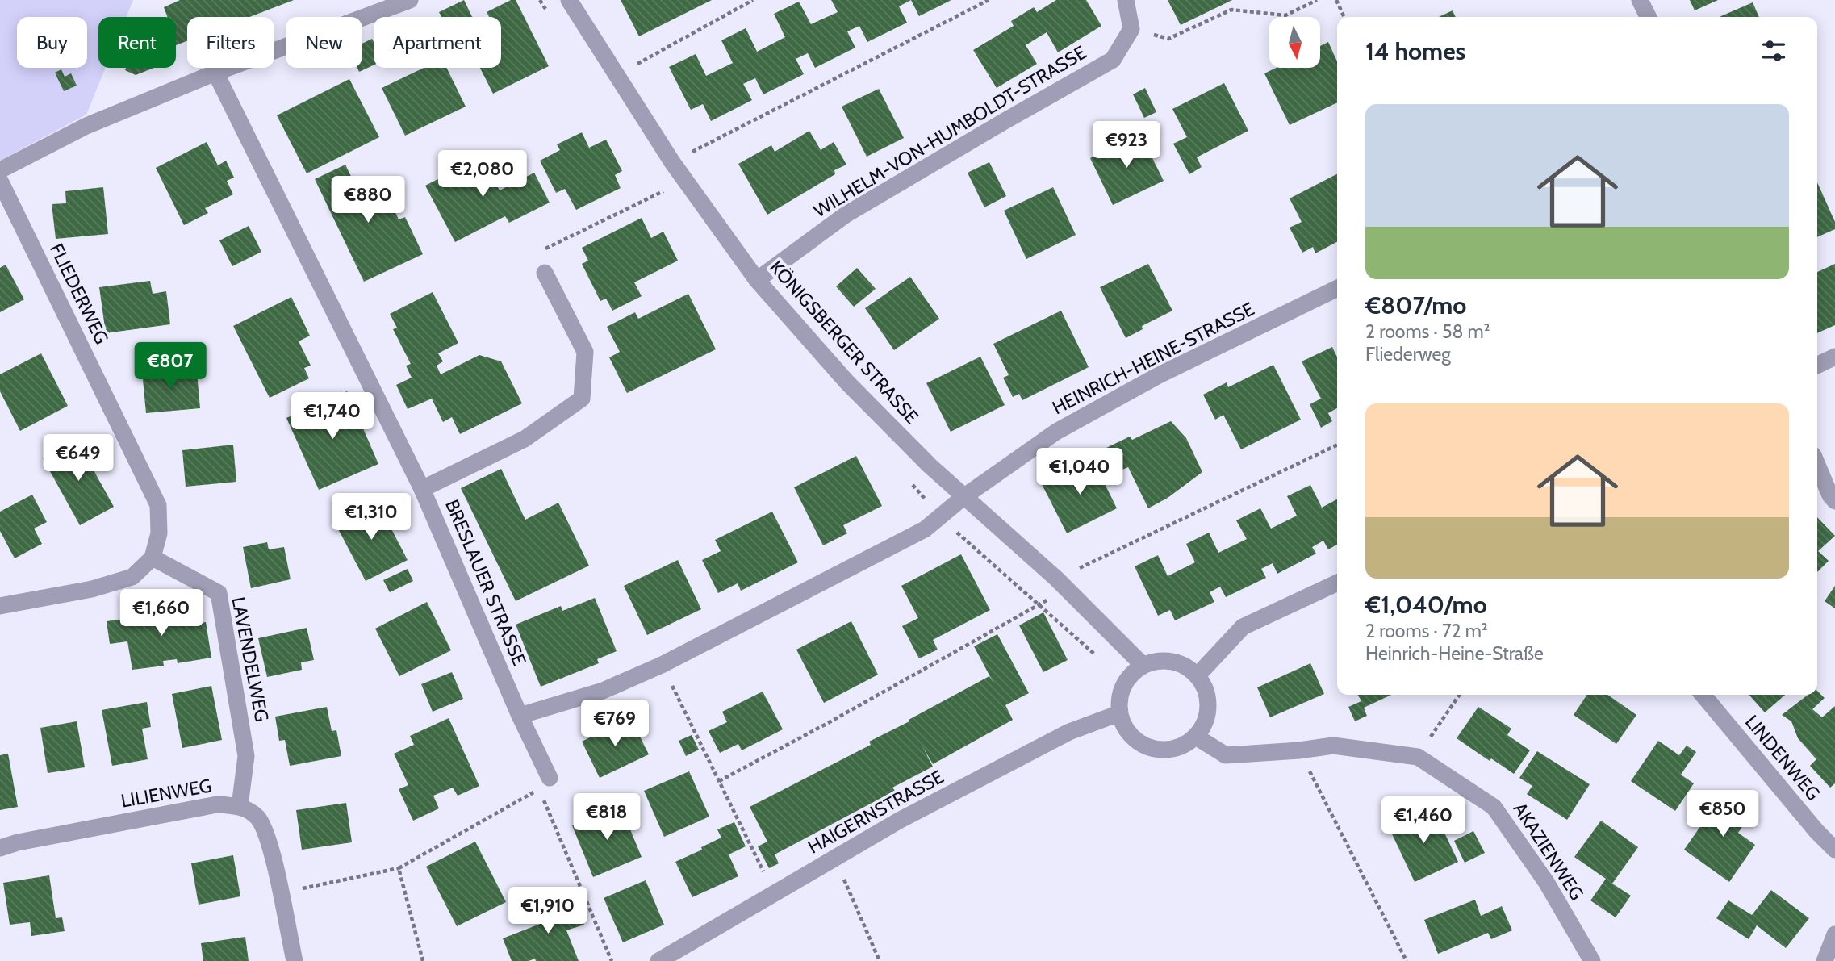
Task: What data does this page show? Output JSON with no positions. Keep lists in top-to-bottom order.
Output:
{
  "streets": {
    "street": [
      "WILHELM-VON-HUMBOLDT-STRASSE",
      "FLIEDERWEG",
      "KÖNIGSBERGER STRASSE",
      "HEINRICH-HEINE-STRASSE",
      "BRESLAUER STRASSE",
      "LAVENDELWEG",
      "LINDENWEG",
      "LILIENWEG",
      "HAIGERNSTRASSE",
      "AKAZIENWEG"
    ]
  },
  "crossings": [
    ["WILHELM-VON-HUMBOLDT-STRASSE", "KÖNIGSBERGER STRASSE"],
    ["FLIEDERWEG", "LAVENDELWEG"],
    ["KÖNIGSBERGER STRASSE", "HEINRICH-HEINE-STRASSE"],
    ["KÖNIGSBERGER STRASSE", "HAIGERNSTRASSE"],
    ["KÖNIGSBERGER STRASSE", "AKAZIENWEG"],
    ["LAVENDELWEG", "LILIENWEG"],
    ["HAIGERNSTRASSE", "AKAZIENWEG"]
  ],
  "north": "bottom",
  "page": {
    "chip": [
      "Buy",
      "Rent",
      "Filters",
      "New",
      "Apartment"
    ],
    "heading": "14 homes",
    "list": [
      {
        "name": "€807/mo",
        "note": "2 rooms · 58 m² · Fliederweg"
      },
      {
        "name": "€1,040/mo",
        "note": "2 rooms · 72 m² · Heinrich-Heine-Straße"
      }
    ],
    "price": [
      "€923",
      "€2,080",
      "€880",
      "€807",
      "€1,740",
      "€649",
      "€1,040",
      "€1,310",
      "€1,660",
      "€769",
      "€850",
      "€818",
      "€1,460",
      "€1,910"
    ]
  }
}
